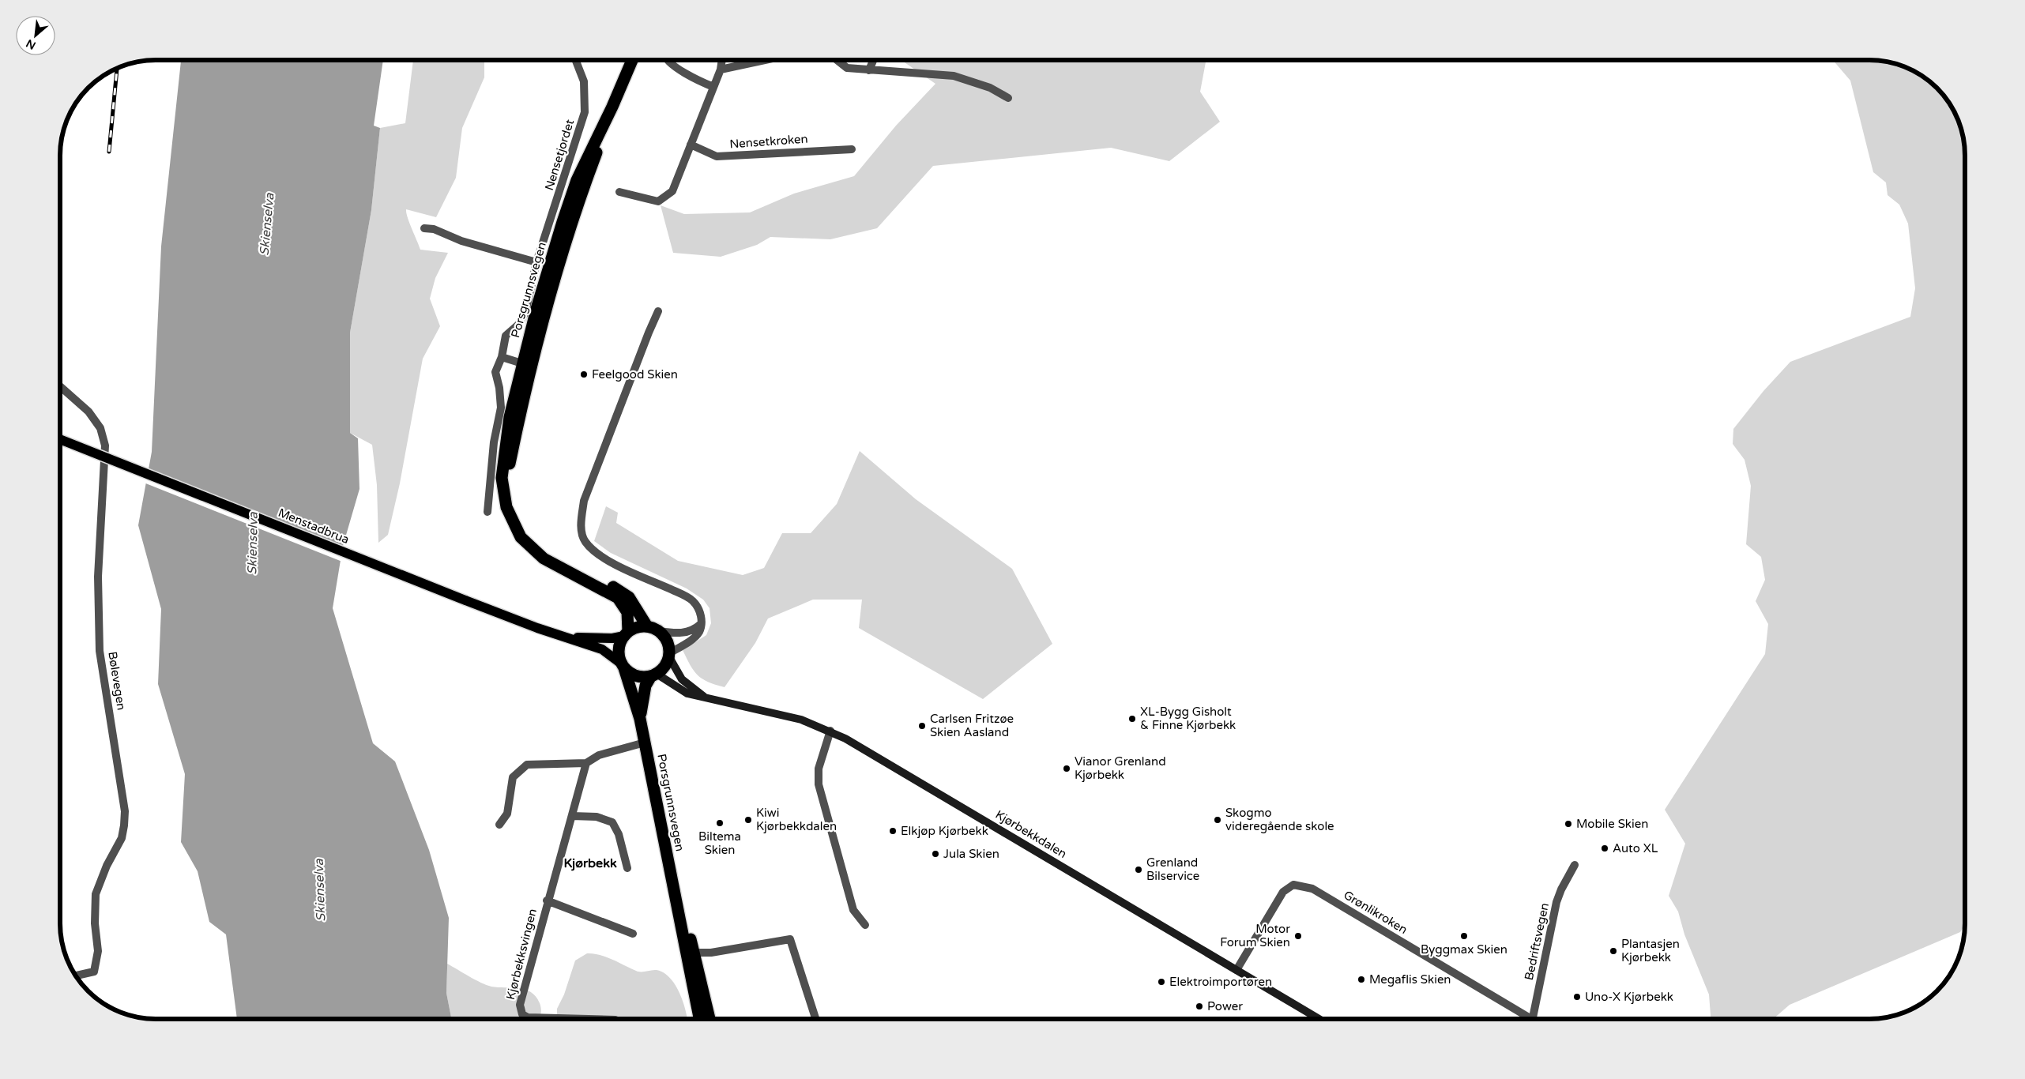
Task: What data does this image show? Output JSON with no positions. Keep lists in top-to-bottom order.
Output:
{
  "streets": {
    "highway": ["Porsgrunnsvegen"],
    "main road": ["Menstadbrua"],
    "street": [
      "Nensetkroken",
      "Nensetjordet",
      "Bølevegen",
      "Kjørbekkdalen",
      "Grønlikroken",
      "Bedriftsvegen",
      "Kjørbekksvingen"
    ]
  },
  "crossings": [
    ["Porsgrunnsvegen", "Menstadbrua"],
    ["Porsgrunnsvegen", "Kjørbekkdalen"],
    ["Menstadbrua", "Kjørbekkdalen"],
    ["Kjørbekkdalen", "Grønlikroken"]
  ],
  "districts": ["Kjørbekk"],
  "water": ["Skienselva"],
  "places": [
    "Feelgood Skien",
    "XL-Bygg Gisholt & Finne Kjørbekk",
    "Carlsen Fritzøe Skien Aasland",
    "Vianor Grenland Kjørbekk",
    "Kiwi Kjørbekkdalen",
    "Skogmo videregående skole",
    "Biltema Skien",
    "Mobile Skien",
    "Elkjøp Kjørbekk",
    "Auto XL",
    "Jula Skien",
    "Grenland Bilservice",
    "Motor Forum Skien",
    "Byggmax Skien",
    "Plantasjen Kjørbekk",
    "Megaflis Skien",
    "Elektroimportøren",
    "Uno-X Kjørbekk",
    "Power"
  ],
  "north": "bottom left"
}
